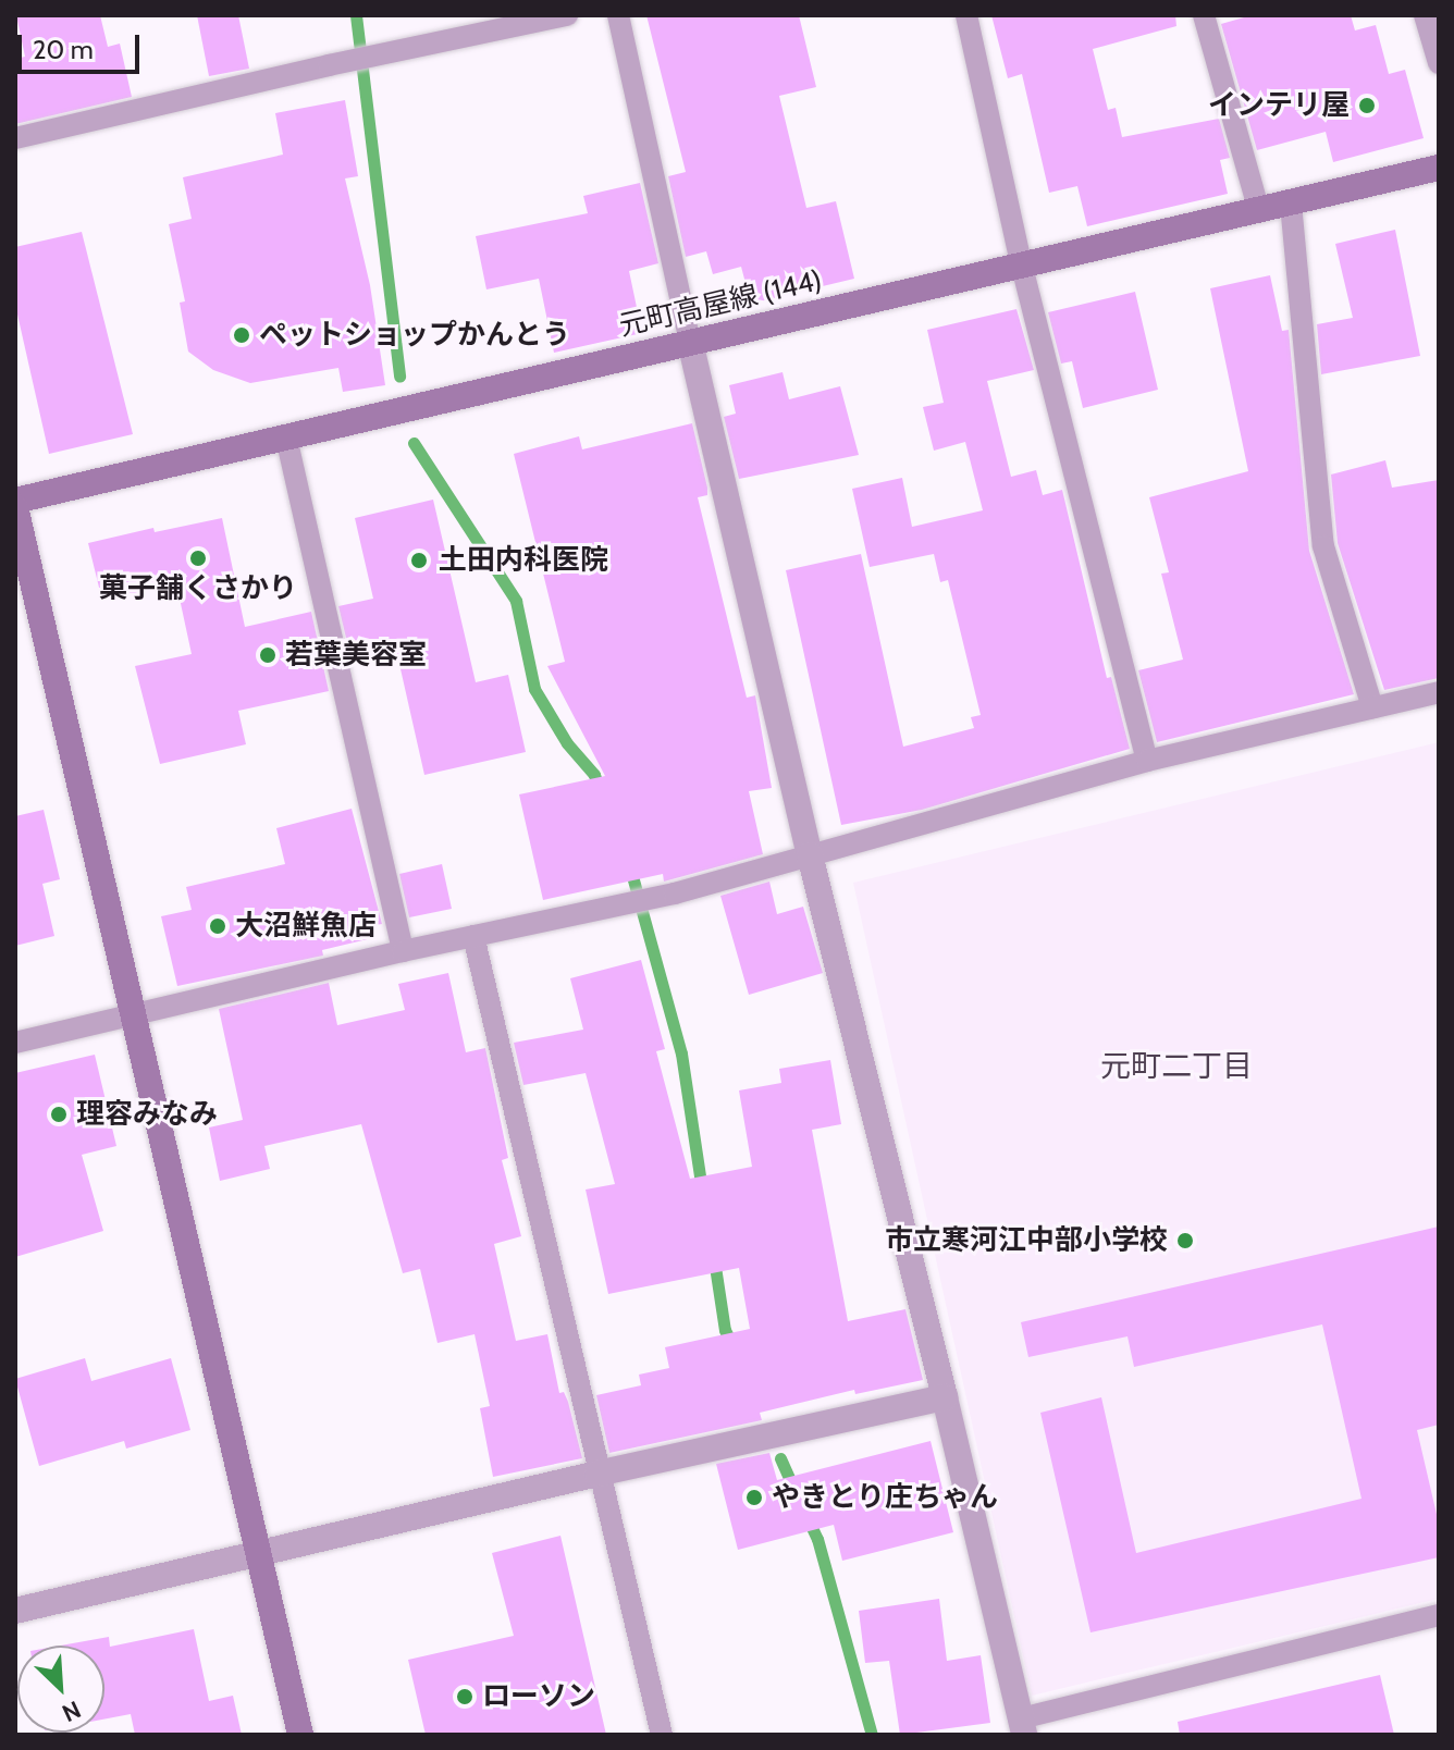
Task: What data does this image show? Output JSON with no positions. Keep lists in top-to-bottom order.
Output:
{
  "streets": {
    "main road": ["元町高屋線 (144)"]
  },
  "districts": ["元町二丁目"],
  "places": [
    "インテリ屋",
    "ペットショップかんとう",
    "菓子舗くさかり",
    "土田内科医院",
    "若葉美容室",
    "大沼鮮魚店",
    "理容みなみ",
    "市立寒河江中部小学校",
    "やきとり庄ちゃん",
    "ローソン"
  ],
  "scale_bar": "20 m",
  "north": "bottom right"
}
